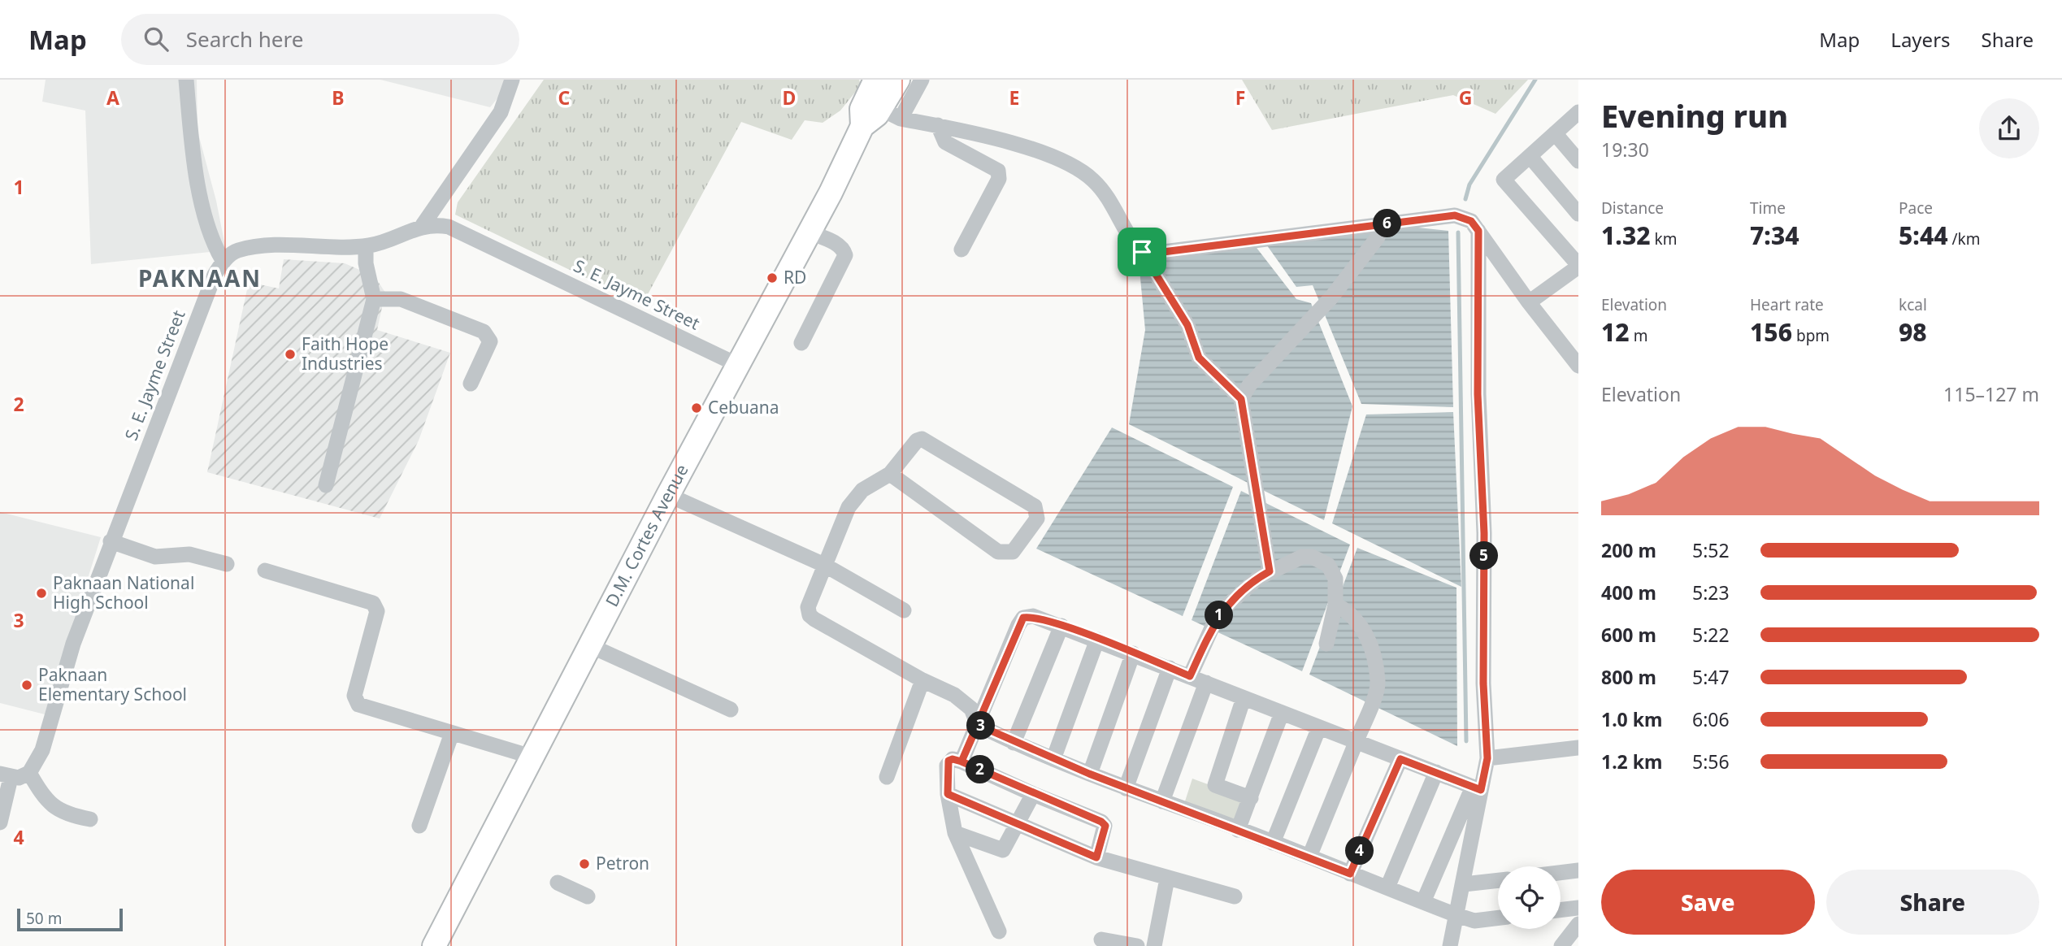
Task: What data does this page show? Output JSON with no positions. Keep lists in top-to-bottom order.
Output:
{
  "streets": {
    "highway": ["D.M. Cortes Avenue"],
    "street": ["S. E. Jayme Street"]
  },
  "crossings": [
    ["S. E. Jayme Street", "D.M. Cortes Avenue"]
  ],
  "districts": ["PAKNAAN"],
  "places": [
    "RD",
    "Faith Hope Industries",
    "Cebuana",
    "Paknaan National High School",
    "Paknaan Elementary School",
    "Petron"
  ],
  "scale_bar": "50 m",
  "page": {
    "header": "Map",
    "search": "Search here",
    "nav": ["Map", "Layers", "Share"],
    "heading": ["Evening run", "19:30"],
    "stats": [
      ["Distance", "1.32 km"],
      ["Time", "7:34"],
      ["Pace", "5:44 /km"],
      ["Elevation", "12 m"],
      ["Heart rate", "156 bpm"],
      ["kcal", "98"]
    ],
    "pins": [
      "6",
      "5",
      "1",
      "3",
      "2",
      "4"
    ],
    "chart": ["Elevation", "115–127 m"],
    "list": [
      {
        "name": "200 m",
        "note": "5:52"
      },
      {
        "name": "400 m",
        "note": "5:23"
      },
      {
        "name": "600 m",
        "note": "5:22"
      },
      {
        "name": "800 m",
        "note": "5:47"
      },
      {
        "name": "1.0 km",
        "note": "6:06"
      },
      {
        "name": "1.2 km",
        "note": "5:56"
      }
    ],
    "buttons": ["Save", "Share"],
    "scale": "50 m"
  },
  "grid": {
    "columns": [
      "A",
      "B",
      "C",
      "D",
      "E",
      "F",
      "G"
    ],
    "rows": [
      "1",
      "2",
      "3",
      "4"
    ]
  }
}
